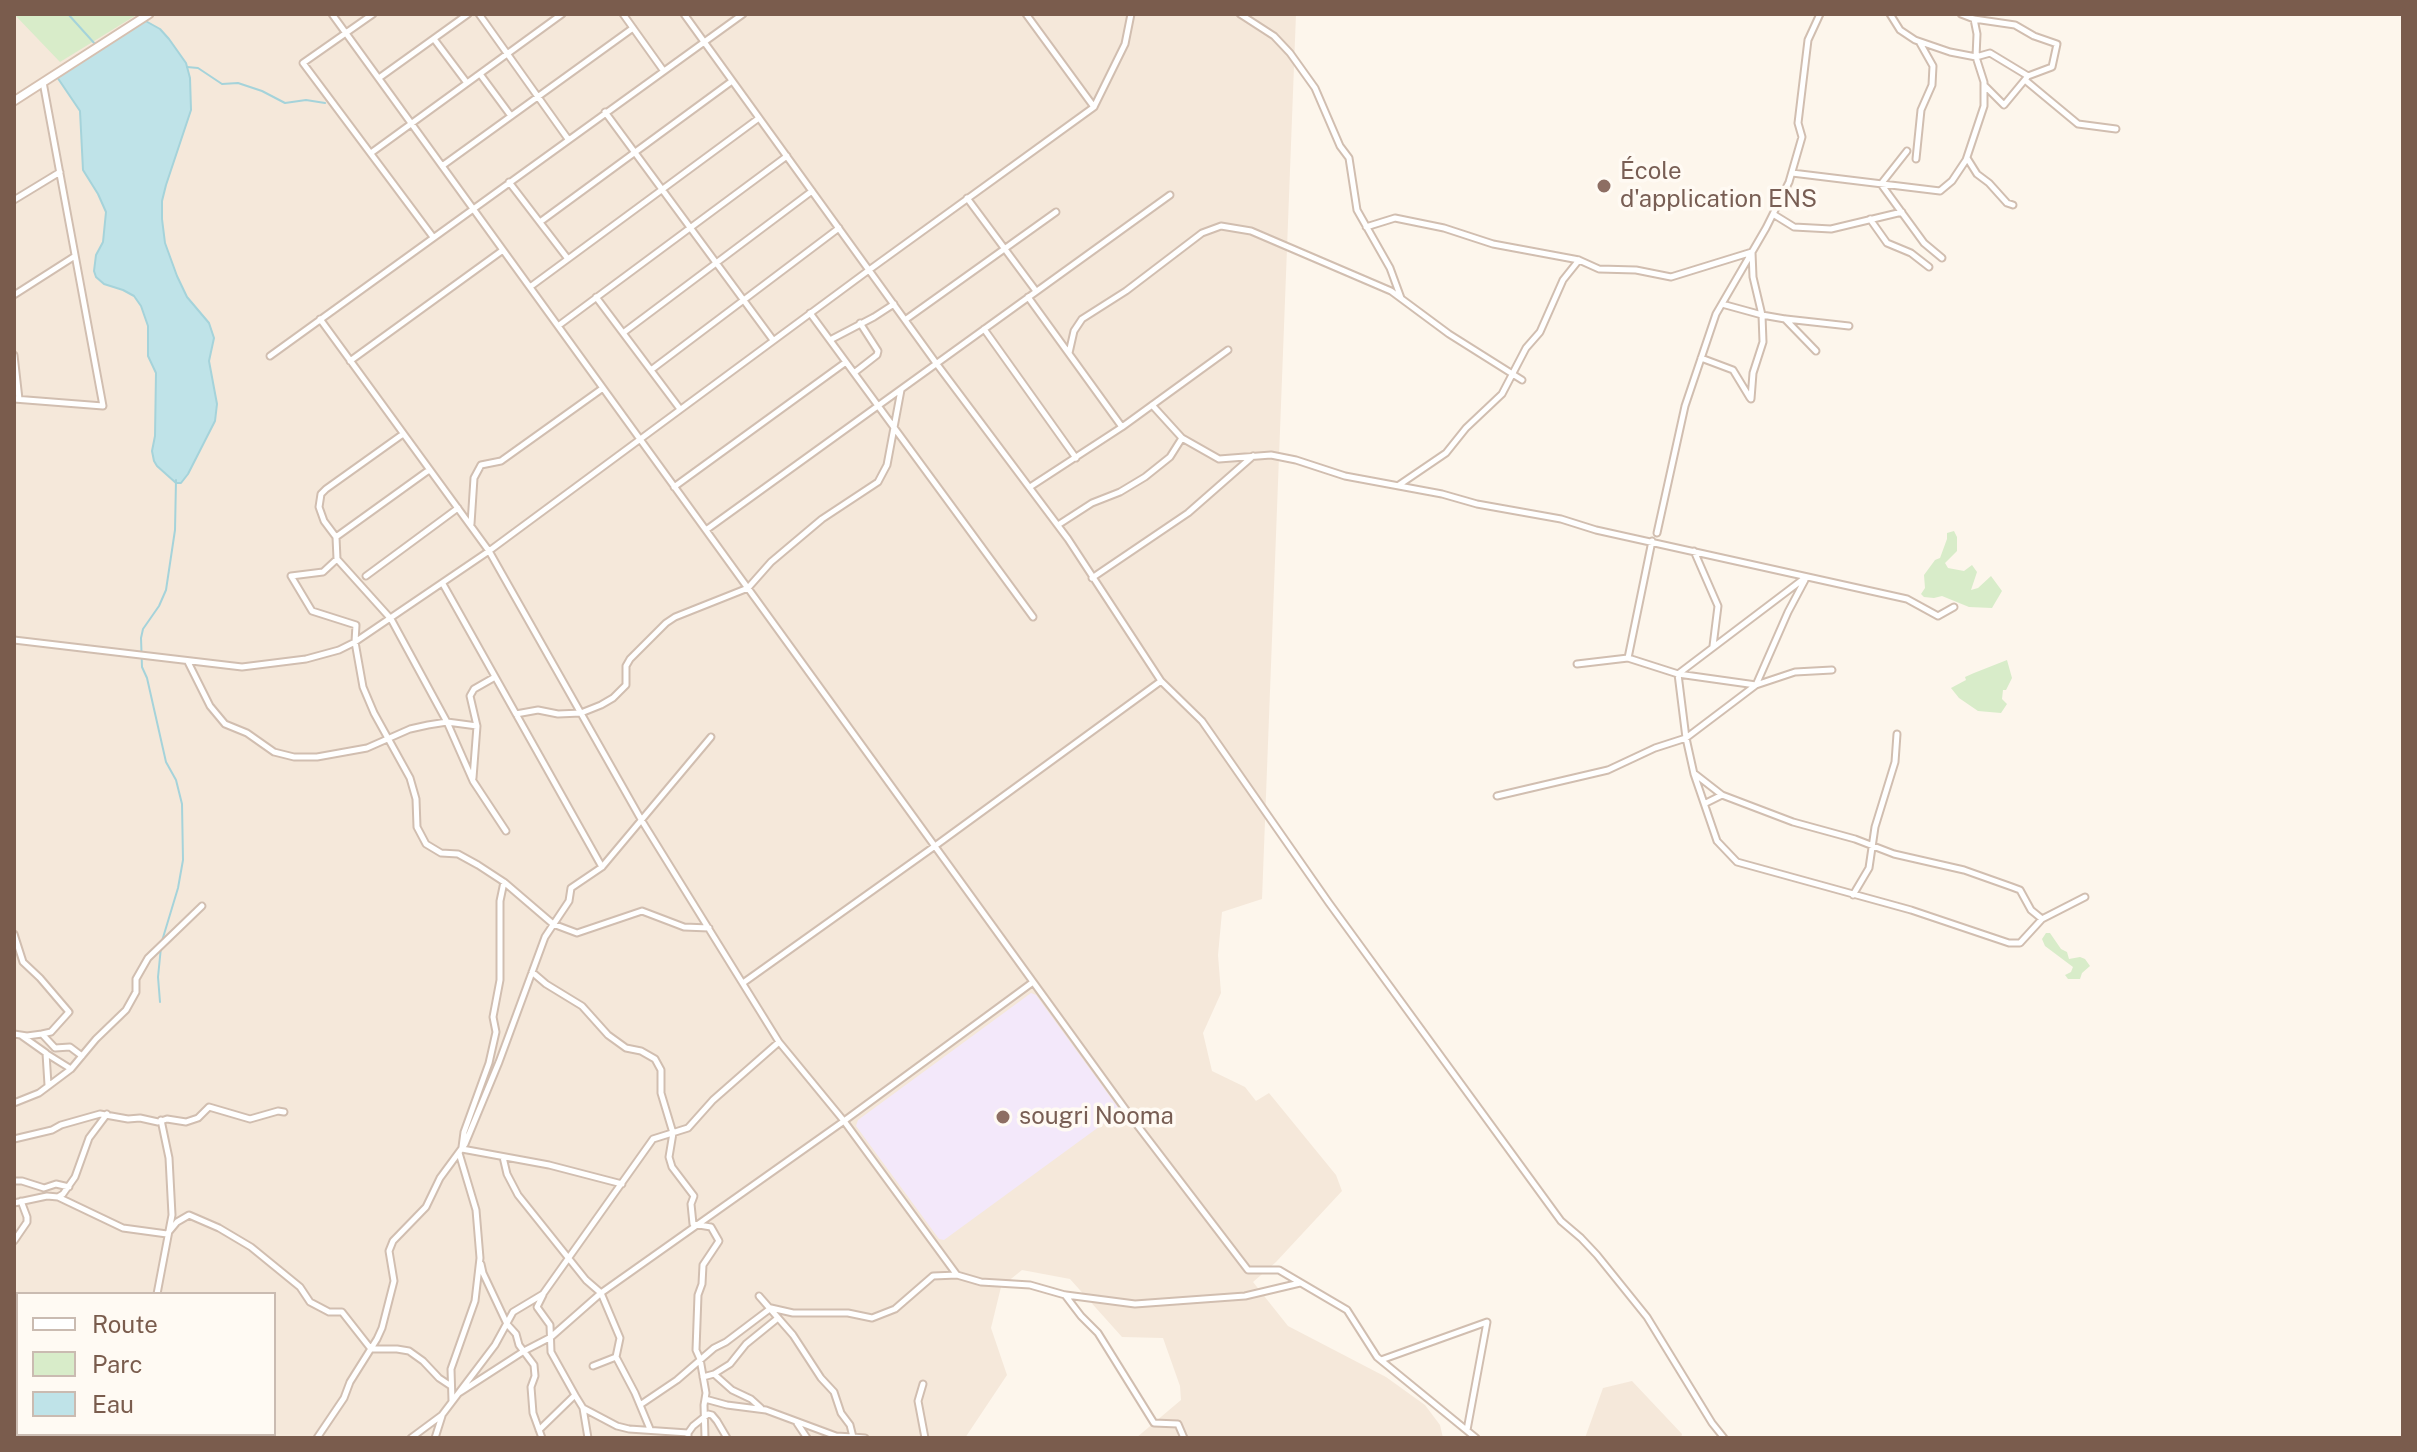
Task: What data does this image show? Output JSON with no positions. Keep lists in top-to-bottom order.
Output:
{
  "places": ["École d'application ENS", "sougri Nooma"],
  "legend": ["Route", "Parc", "Eau"]
}
